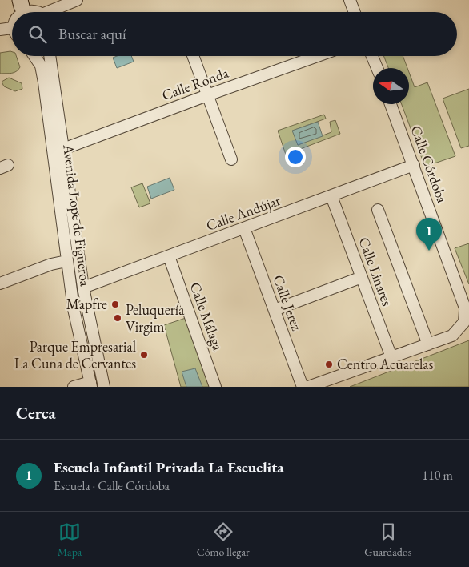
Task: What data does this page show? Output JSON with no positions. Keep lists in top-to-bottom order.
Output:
{
  "streets": {
    "street": [
      "Calle Ronda",
      "Calle Córdoba",
      "Calle Andújar",
      "Avenida Lope de Figueroa",
      "Calle Linares",
      "Calle Jerez",
      "Calle Málaga"
    ]
  },
  "crossings": [
    ["Calle Ronda", "Avenida Lope de Figueroa"],
    ["Calle Córdoba", "Calle Andújar"],
    ["Calle Andújar", "Avenida Lope de Figueroa"],
    ["Calle Andújar", "Calle Linares"],
    ["Calle Andújar", "Calle Jerez"],
    ["Calle Andújar", "Calle Málaga"]
  ],
  "places": [
    "Mapfre",
    "Peluquería Virgim",
    "Parque Empresarial La Cuna de Cervantes",
    "Centro Acuarelas"
  ],
  "north": "left",
  "page": {
    "search": "Buscar aquí",
    "pins": "1",
    "heading": "Cerca",
    "list": [
      {
        "mark": "1",
        "name": "Escuela Infantil Privada La Escuelita",
        "note": "Escuela · Calle Córdoba",
        "value": "110 m"
      }
    ],
    "nav": ["Mapa", "Cómo llegar", "Guardados"]
  }
}
